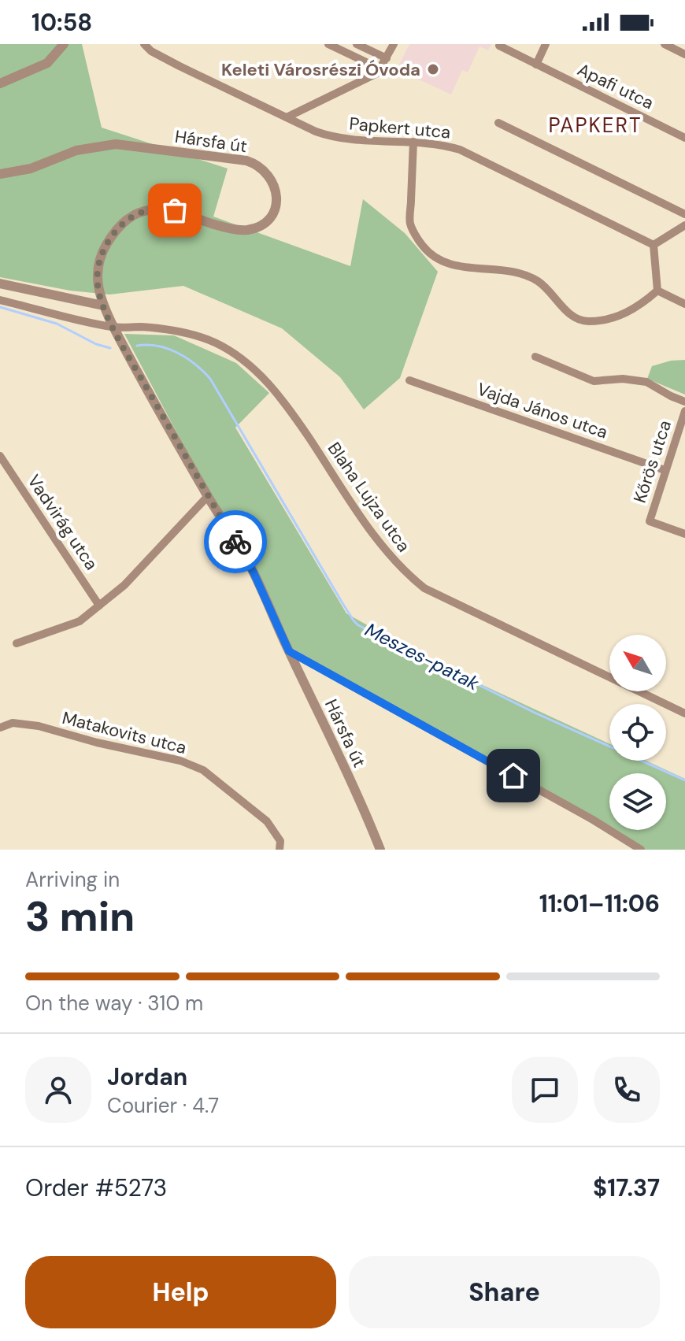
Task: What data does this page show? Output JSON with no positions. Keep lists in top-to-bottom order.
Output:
{
  "streets": {
    "street": [
      "Apafi utca",
      "Papkert utca",
      "Hársfa út",
      "Vajda János utca",
      "Kőrös utca",
      "Blaha Lujza utca",
      "Vadvirág utca",
      "Matakovits utca"
    ]
  },
  "crossings": [
    ["Hársfa út", "Blaha Lujza utca"],
    ["Vajda János utca", "Kőrös utca"]
  ],
  "districts": ["PAPKERT"],
  "water": ["Meszes-patak"],
  "places": ["Keleti Városrészi Óvoda"],
  "north": "top left",
  "page": {
    "status": "10:58",
    "heading": ["3 min", "Arriving in", "11:01–11:06"],
    "panel": [
      "Jordan",
      "Courier · 4.7",
      "Order #5273",
      "$17.37"
    ],
    "bar": "On the way · 310 m",
    "buttons": ["Help", "Share"]
  }
}
